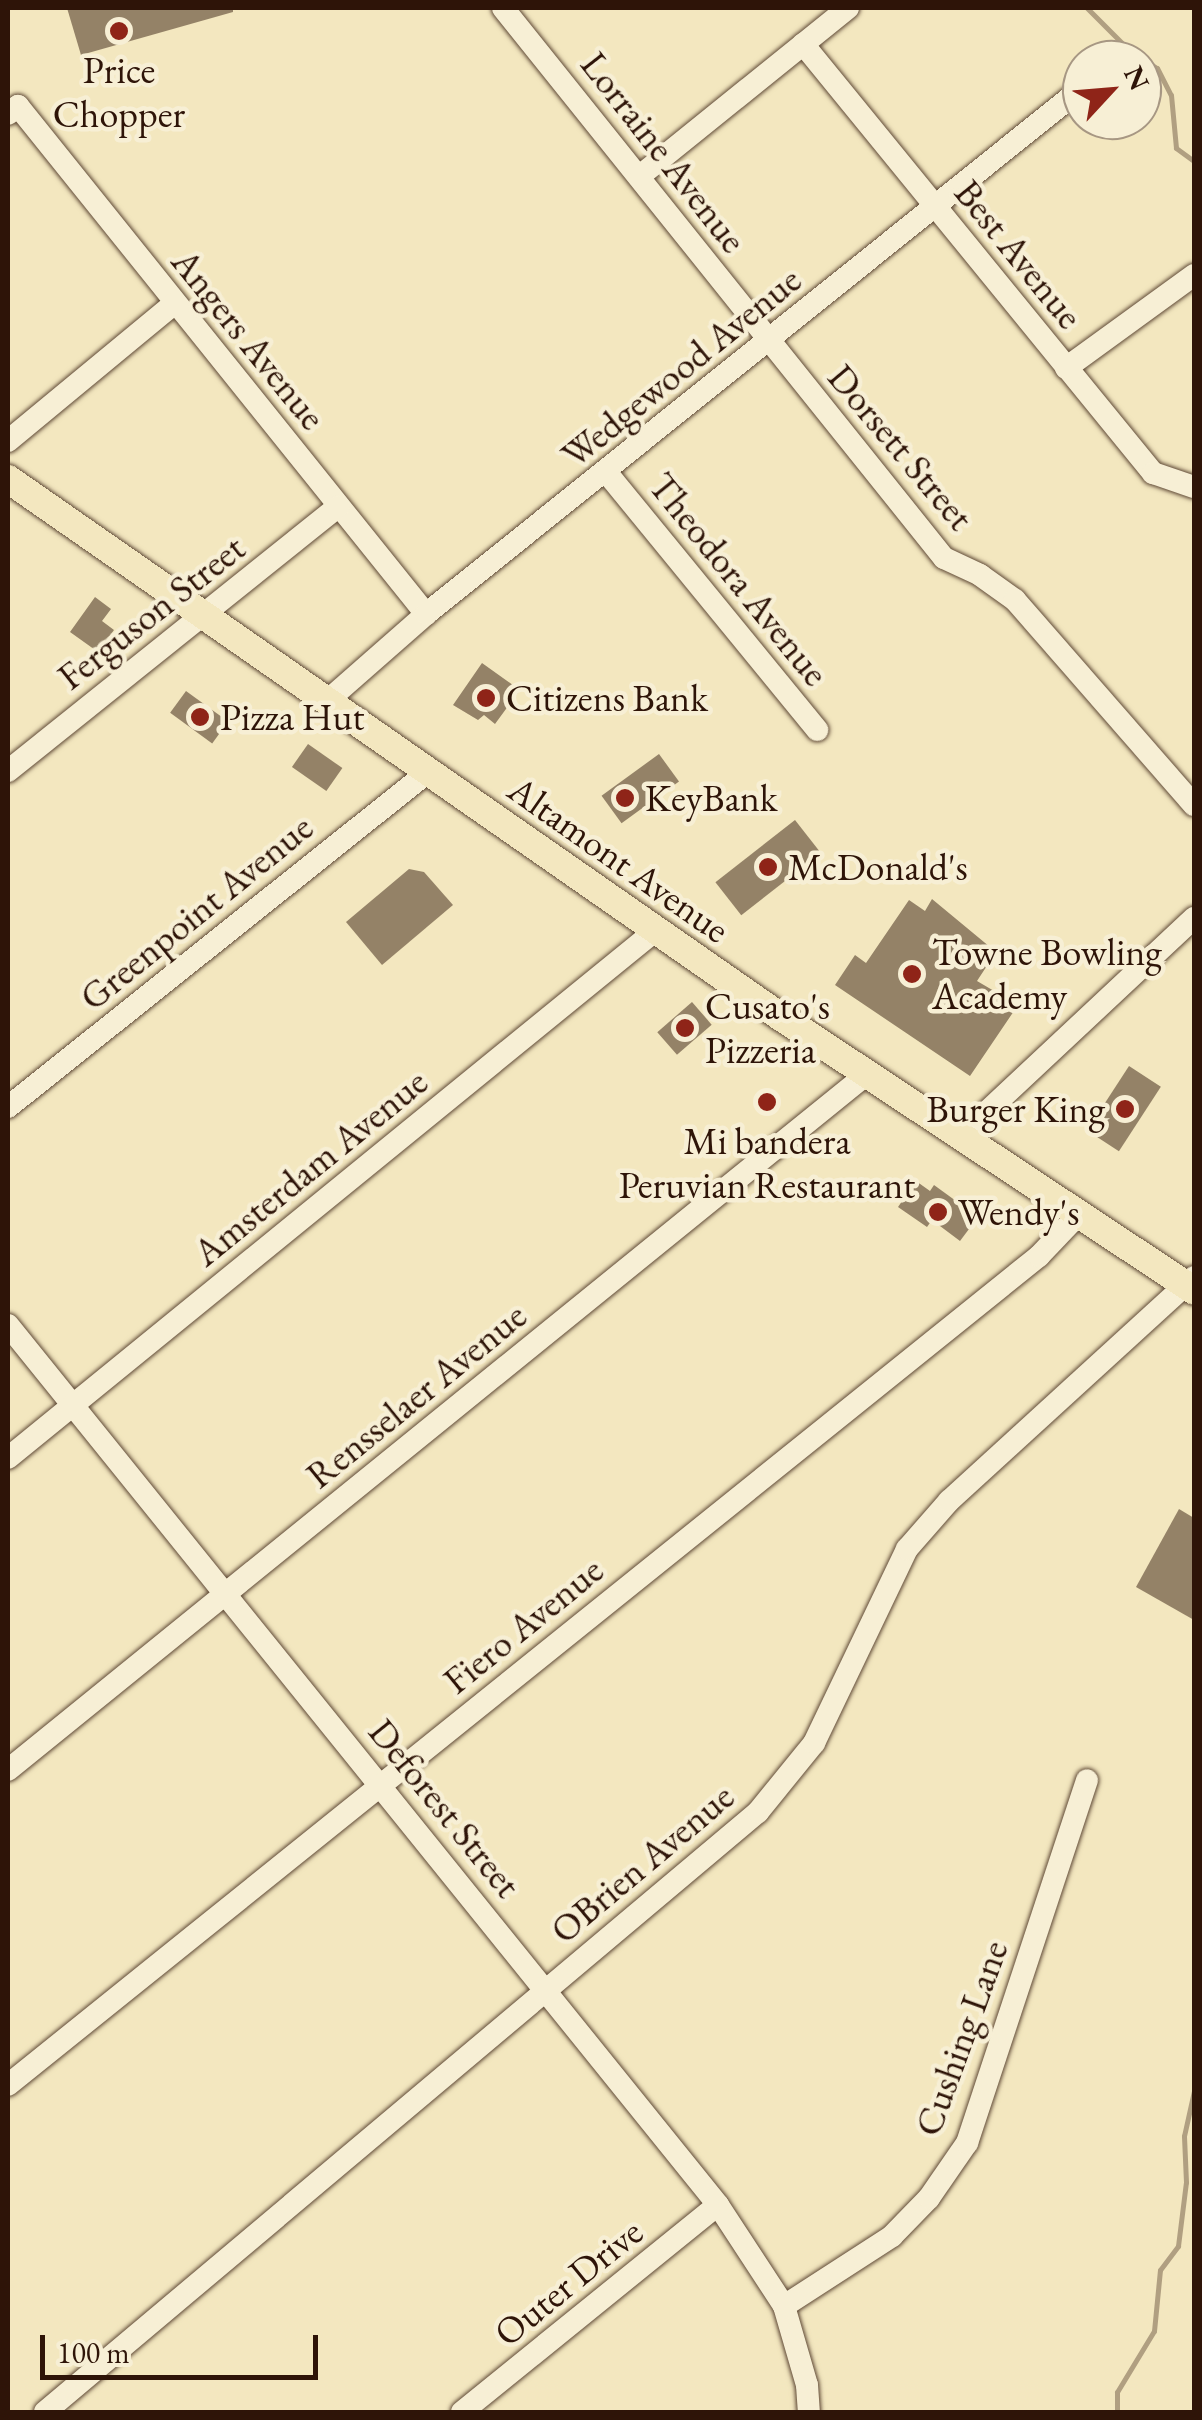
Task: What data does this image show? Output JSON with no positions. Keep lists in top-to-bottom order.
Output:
{
  "streets": {
    "main road": ["Altamont Avenue"],
    "street": [
      "Lorraine Avenue",
      "Best Avenue",
      "Angers Avenue",
      "Wedgewood Avenue",
      "Dorsett Street",
      "Theodora Avenue",
      "Ferguson Street",
      "Greenpoint Avenue",
      "Amsterdam Avenue",
      "Rensselaer Avenue",
      "Fiero Avenue",
      "Deforest Street",
      "OBrien Avenue",
      "Cushing Lane",
      "Outer Drive"
    ]
  },
  "crossings": [
    ["Lorraine Avenue", "Wedgewood Avenue"],
    ["Lorraine Avenue", "Dorsett Street"],
    ["Best Avenue", "Wedgewood Avenue"],
    ["Angers Avenue", "Wedgewood Avenue"],
    ["Angers Avenue", "Ferguson Street"],
    ["Wedgewood Avenue", "Dorsett Street"],
    ["Wedgewood Avenue", "Theodora Avenue"],
    ["Wedgewood Avenue", "Altamont Avenue"],
    ["Ferguson Street", "Altamont Avenue"],
    ["Altamont Avenue", "Greenpoint Avenue"],
    ["Altamont Avenue", "Amsterdam Avenue"],
    ["Altamont Avenue", "Rensselaer Avenue"],
    ["Altamont Avenue", "Fiero Avenue"],
    ["Altamont Avenue", "OBrien Avenue"],
    ["Amsterdam Avenue", "Deforest Street"],
    ["Rensselaer Avenue", "Deforest Street"],
    ["Fiero Avenue", "Deforest Street"],
    ["Deforest Street", "OBrien Avenue"],
    ["Deforest Street", "Cushing Lane"],
    ["Deforest Street", "Outer Drive"]
  ],
  "places": [
    "Price Chopper",
    "Citizens Bank",
    "Pizza Hut",
    "KeyBank",
    "McDonald's",
    "Towne Bowling Academy",
    "Cusato's Pizzeria",
    "Mi bandera Peruvian Restaurant",
    "Burger King",
    "Wendy's"
  ],
  "scale_bar": "100 m",
  "north": "top right"
}
